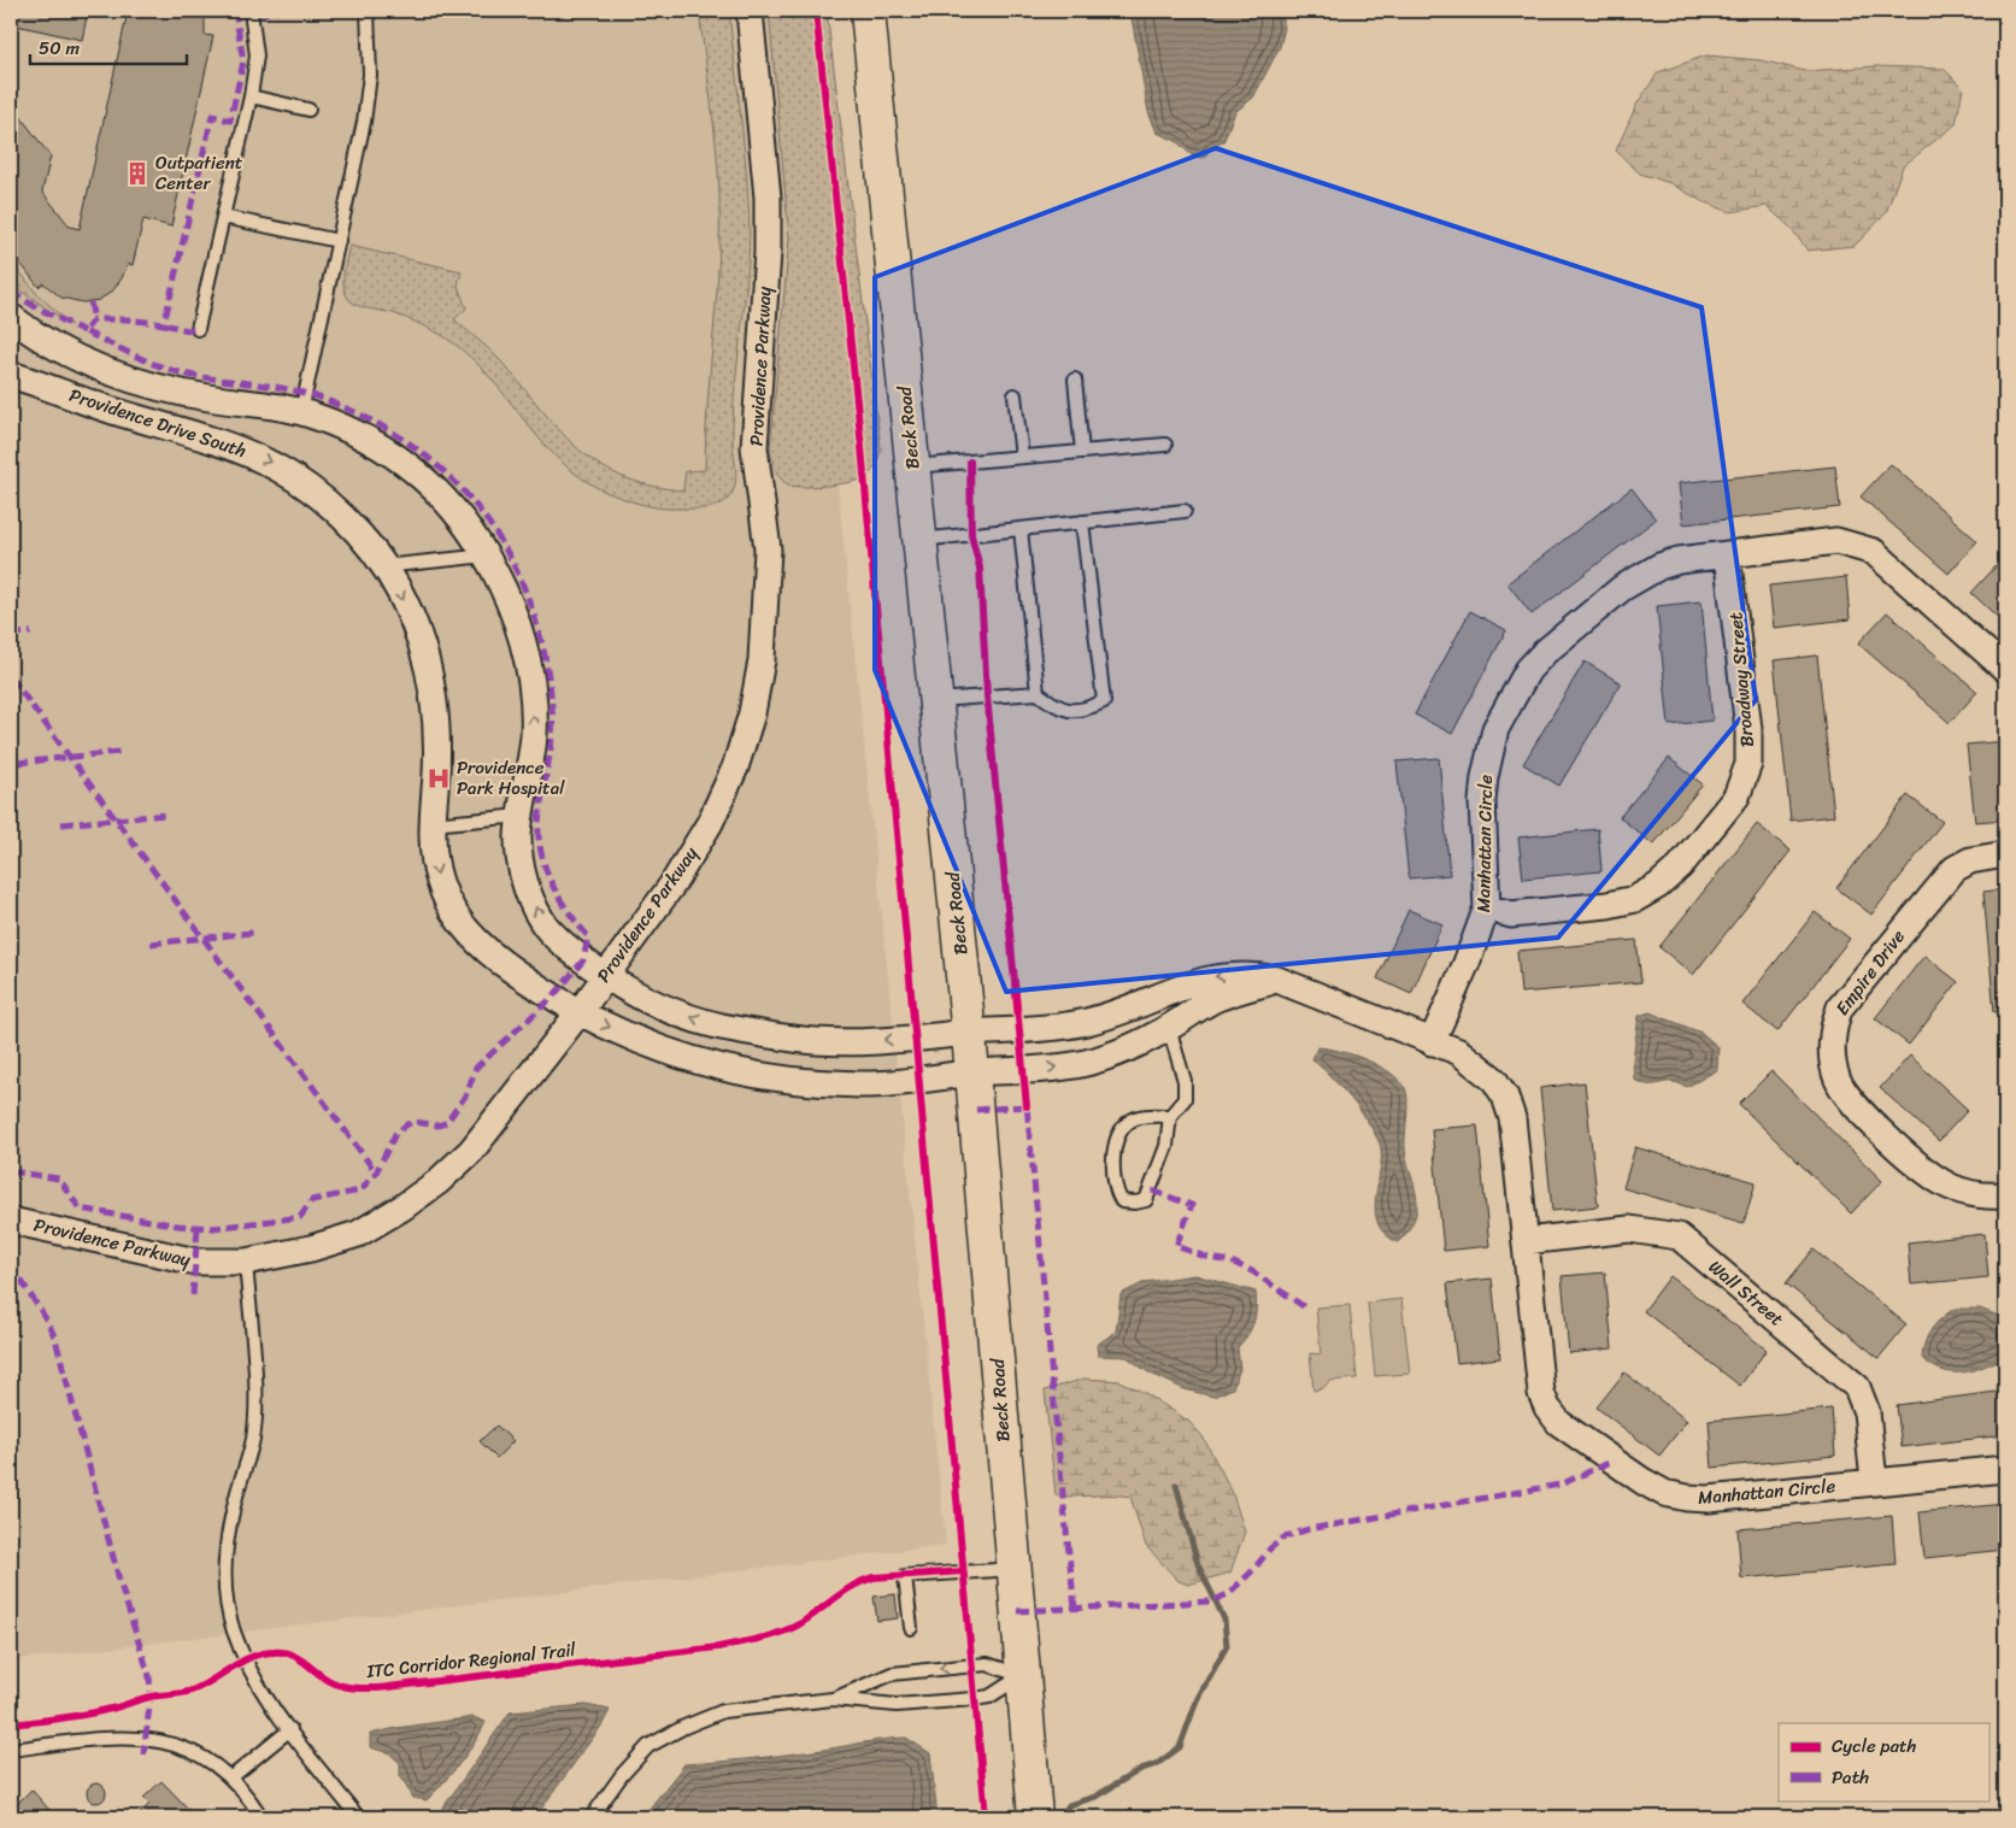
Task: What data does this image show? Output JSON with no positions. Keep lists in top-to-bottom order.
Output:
{
  "streets": {
    "main road": ["Beck Road"],
    "street": [
      "Providence Parkway",
      "Providence Drive South",
      "Broadway Street",
      "Manhattan Circle",
      "Empire Drive",
      "Wall Street"
    ],
    "cycle path": ["ITC Corridor Regional Trail"]
  },
  "crossings": [
    ["Providence Parkway", "Providence Drive South"],
    ["Providence Drive South", "Beck Road"],
    ["Providence Drive South", "Manhattan Circle"],
    ["Broadway Street", "Manhattan Circle"],
    ["Manhattan Circle", "Wall Street"]
  ],
  "places": {
    "building": ["Outpatient Center"],
    "hospital": ["Providence Park Hospital"]
  },
  "legend": ["Cycle path", "Path"],
  "scale_bar": "50 m"
}
